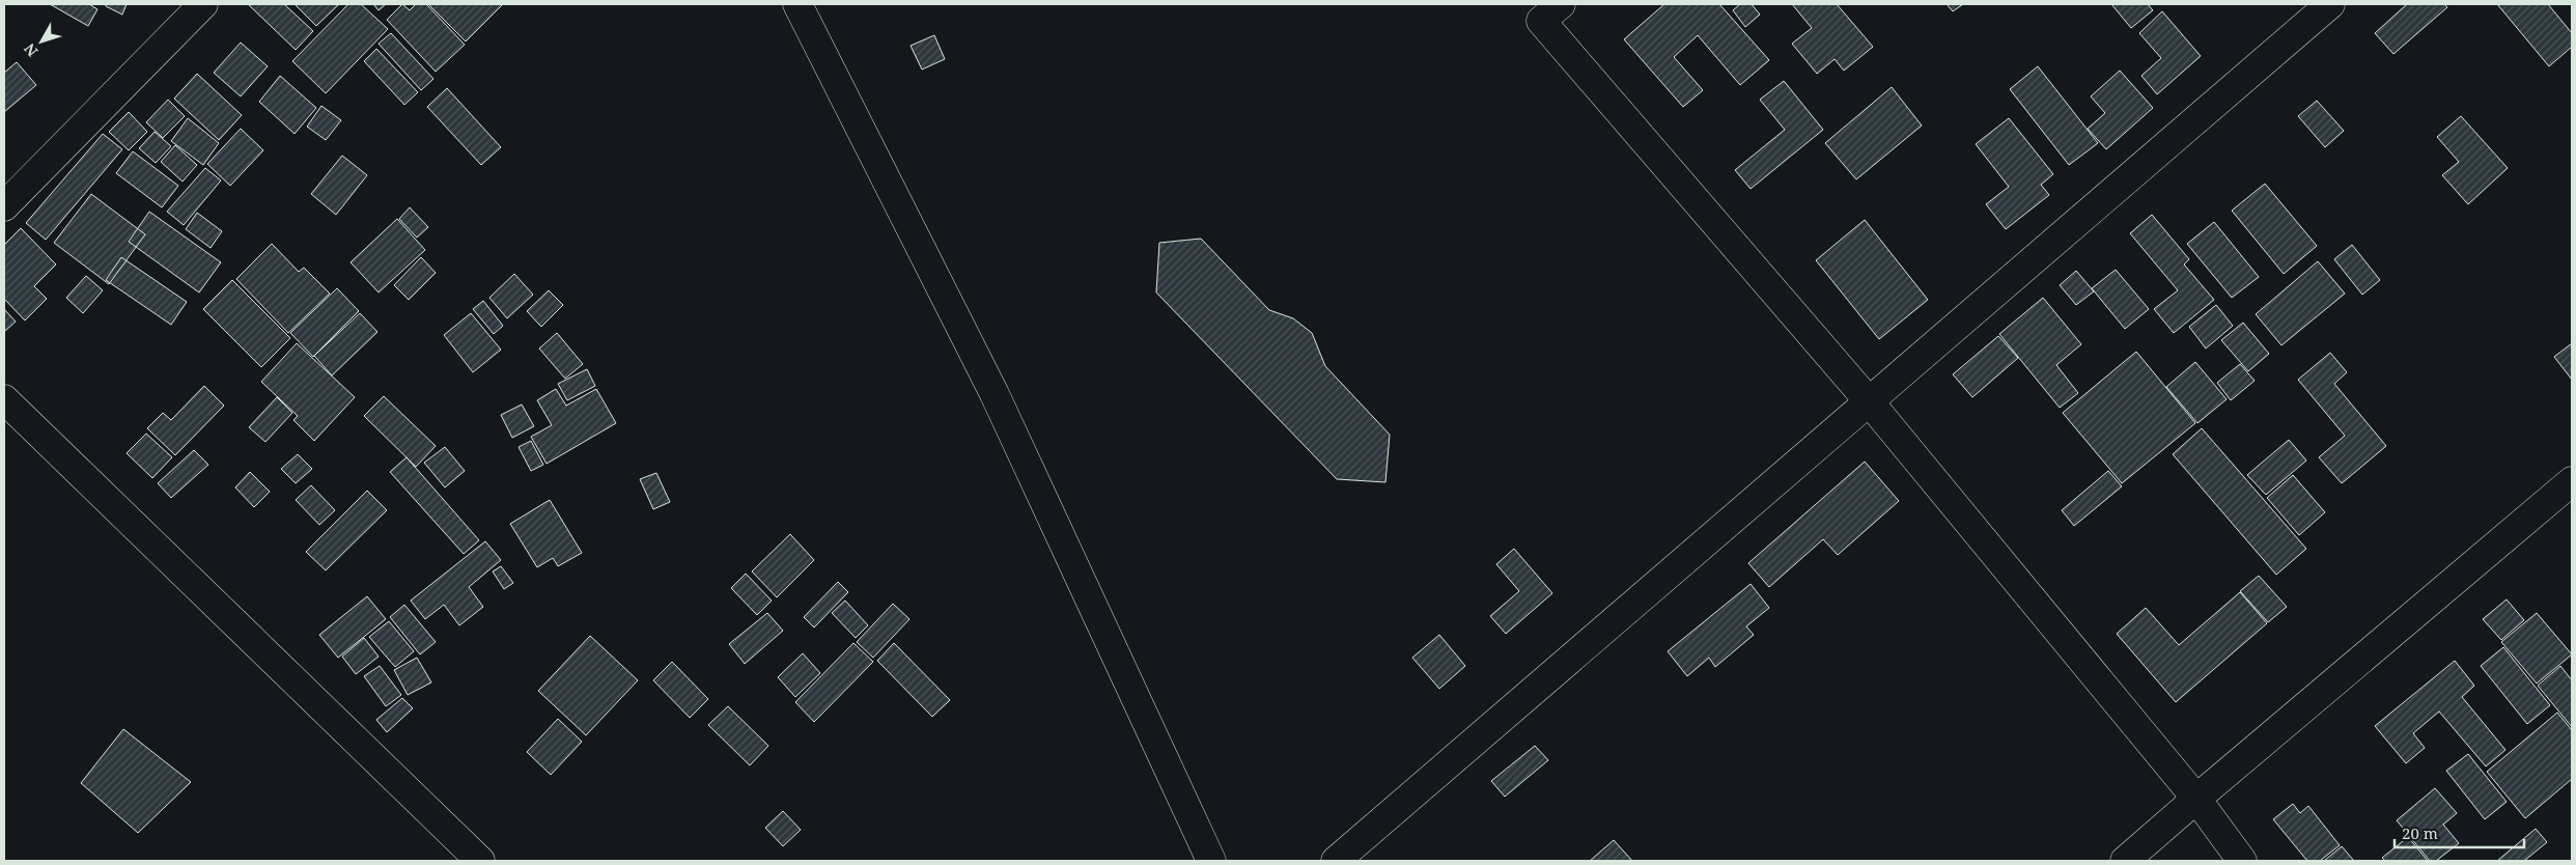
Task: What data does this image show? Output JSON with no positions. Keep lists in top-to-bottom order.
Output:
{
  "scale_bar": "20 m",
  "north": "bottom left"
}
